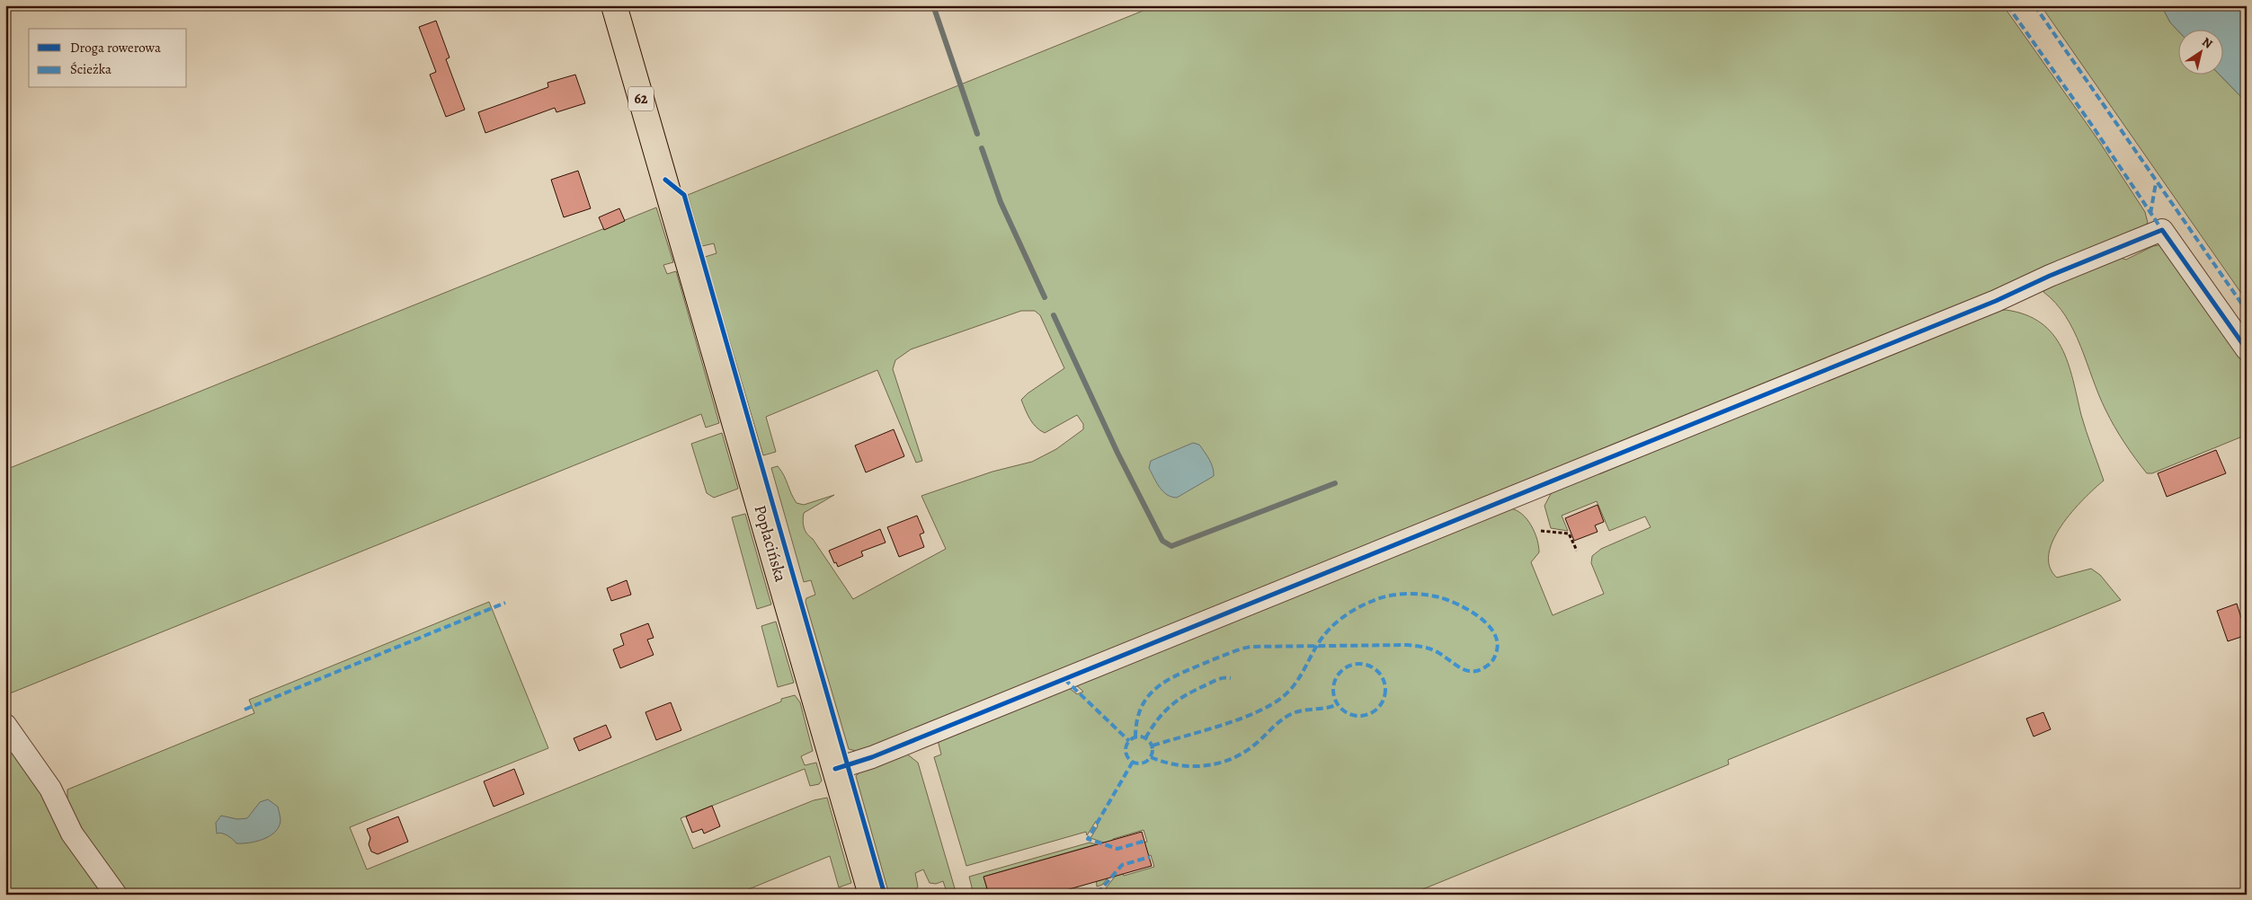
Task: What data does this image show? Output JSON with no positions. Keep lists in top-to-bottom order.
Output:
{
  "streets": {
    "main road": ["62", "Popłacińska"]
  },
  "legend": ["Droga rowerowa", "Ścieżka"],
  "north": "top right"
}
